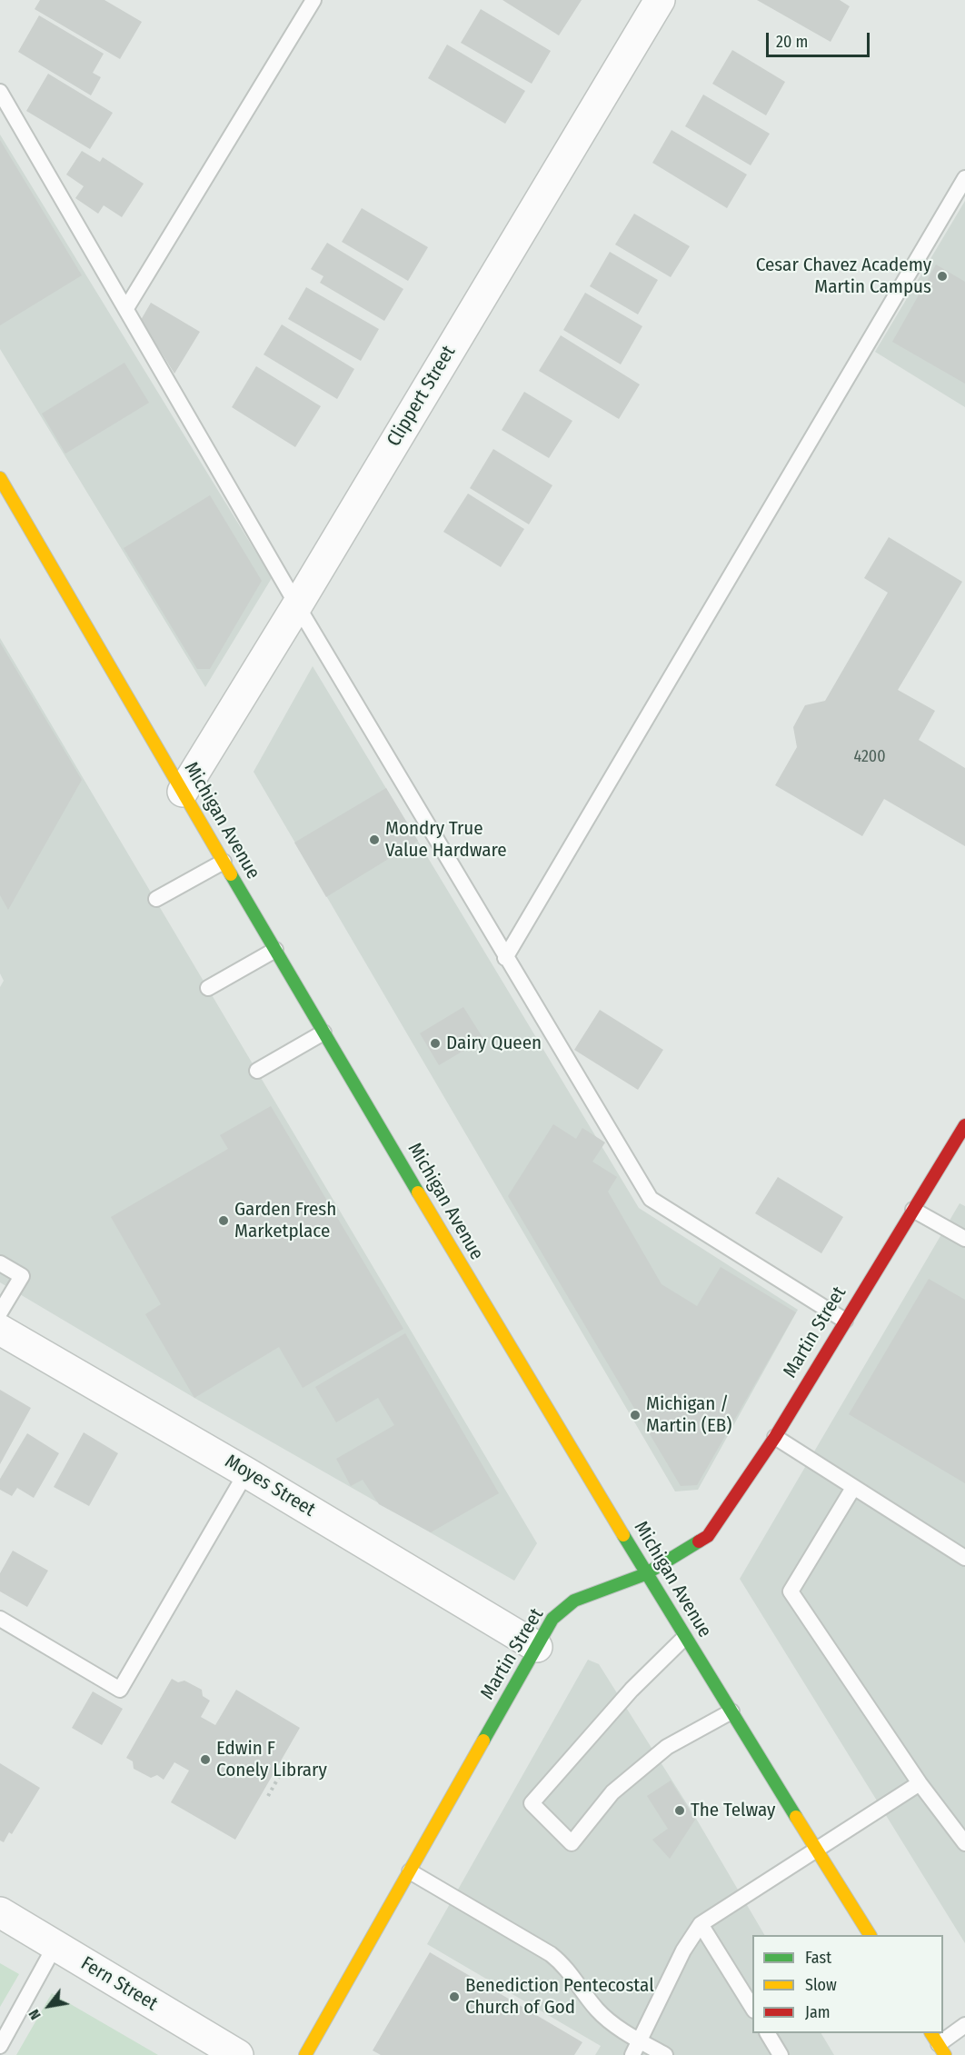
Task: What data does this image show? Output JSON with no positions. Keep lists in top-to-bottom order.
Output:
{
  "streets": {
    "main road": ["Michigan Avenue", "Martin Street"],
    "street": ["Clippert Street", "Moyes Street", "Fern Street"]
  },
  "crossings": [
    ["Clippert Street", "Michigan Avenue"],
    ["Michigan Avenue", "Martin Street"],
    ["Martin Street", "Moyes Street"]
  ],
  "places": [
    "Cesar Chavez Academy Martin Campus",
    "Mondry True Value Hardware",
    "Dairy Queen",
    "Garden Fresh Marketplace",
    "Michigan / Martin (EB)",
    "Edwin F Conely Library",
    "The Telway",
    "Benediction Pentecostal Church of God"
  ],
  "house_numbers": ["4200"],
  "legend": ["Fast", "Slow", "Jam"],
  "scale_bar": "20 m",
  "north": "bottom left"
}
